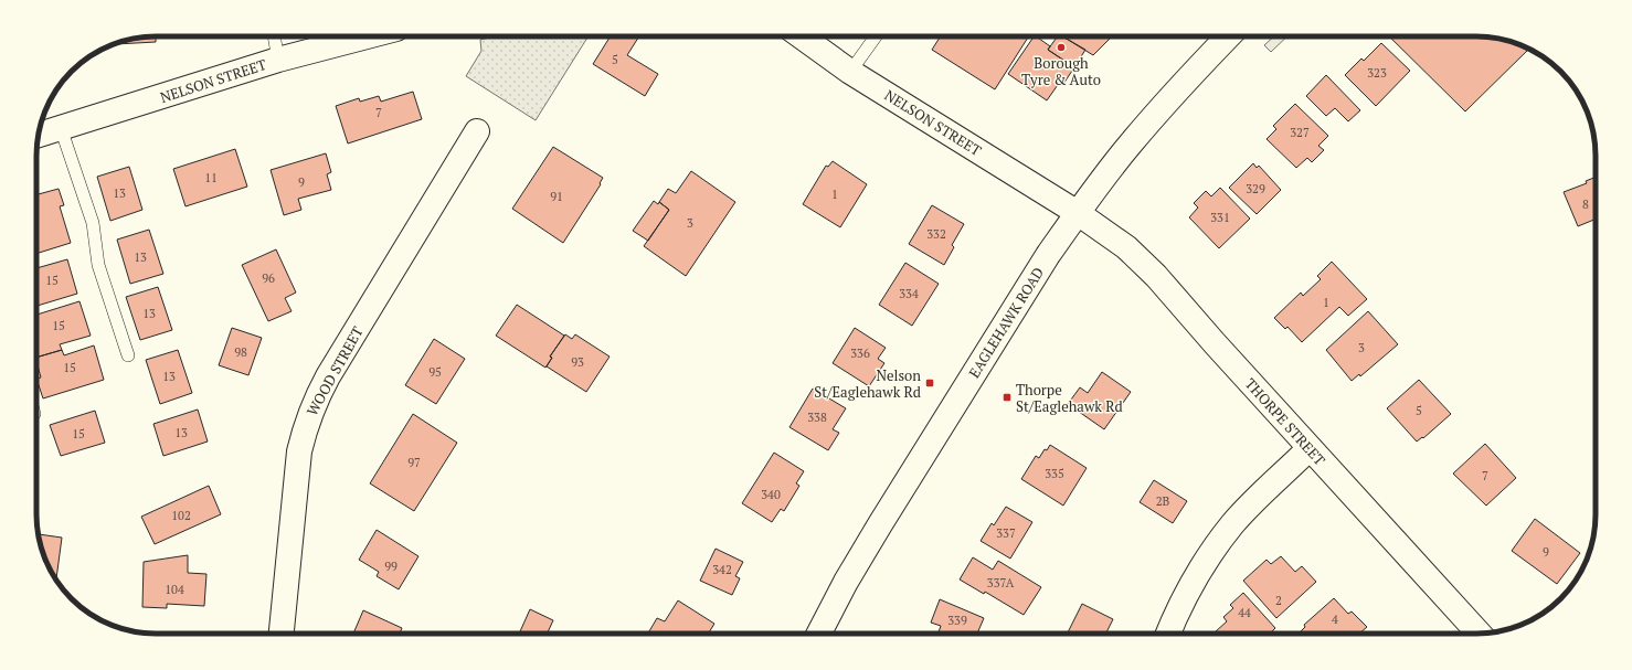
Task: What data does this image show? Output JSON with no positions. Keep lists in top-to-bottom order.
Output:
{
  "streets": {
    "street": [
      "NELSON STREET",
      "EAGLEHAWK ROAD",
      "WOOD STREET",
      "THORPE STREET"
    ]
  },
  "crossings": [
    ["NELSON STREET", "EAGLEHAWK ROAD"],
    ["NELSON STREET", "THORPE STREET"],
    ["EAGLEHAWK ROAD", "THORPE STREET"]
  ],
  "places": {
    "other": ["Borough Tyre & Auto"],
    "transit": ["Nelson St/Eaglehawk Rd", "Thorpe St/Eaglehawk Rd"]
  },
  "house_numbers": [
    "5",
    "323",
    "7",
    "327",
    "11",
    "9",
    "329",
    "13",
    "1",
    "91",
    "8",
    "331",
    "3",
    "332",
    "13",
    "96",
    "15",
    "334",
    "1",
    "13",
    "15",
    "3",
    "98",
    "336",
    "93",
    "15",
    "95",
    "13",
    "5",
    "338",
    "13",
    "15",
    "97",
    "335",
    "7",
    "340",
    "2B",
    "102",
    "337",
    "9",
    "99",
    "342",
    "337A",
    "104",
    "2",
    "44",
    "4",
    "339"
  ]
}
